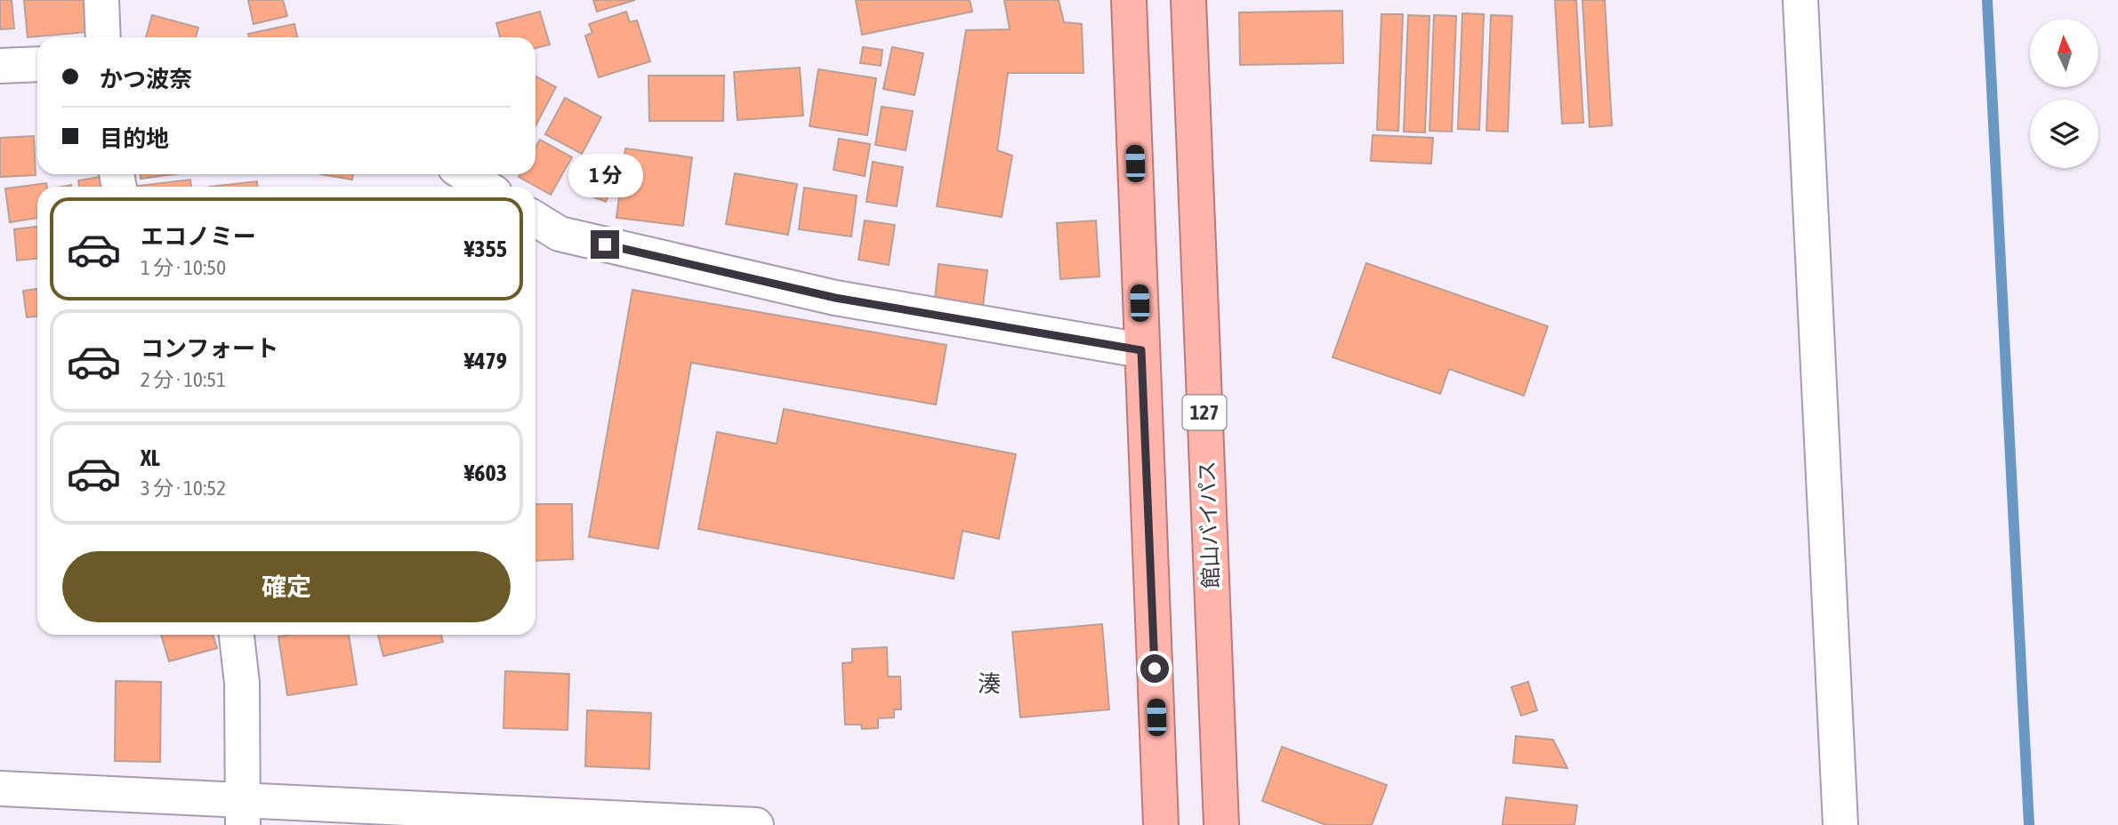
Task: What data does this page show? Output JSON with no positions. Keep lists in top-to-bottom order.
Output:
{
  "streets": {
    "highway": ["127", "館山バイパス"]
  },
  "districts": ["湊"],
  "north": "top",
  "page": {
    "banner": ["かつ波奈", "目的地"],
    "bubble": "1 分",
    "list": [
      {
        "name": "エコノミー",
        "note": "1 分 · 10:50",
        "value": "¥355"
      },
      {
        "name": "コンフォート",
        "note": "2 分 · 10:51",
        "value": "¥479"
      },
      {
        "name": "XL",
        "note": "3 分 · 10:52",
        "value": "¥603"
      }
    ],
    "buttons": "確定"
  }
}
